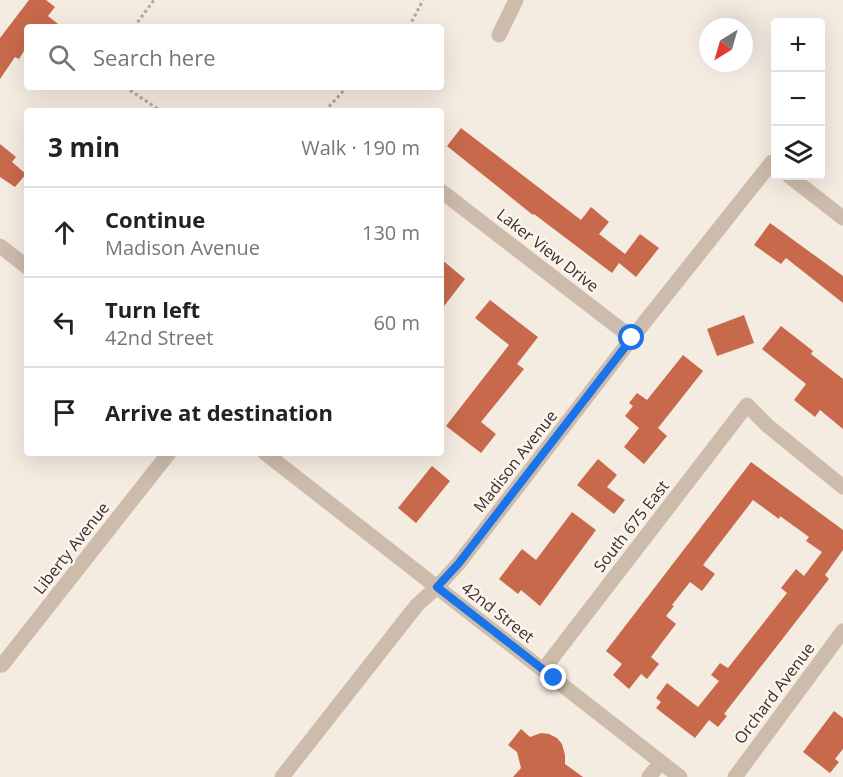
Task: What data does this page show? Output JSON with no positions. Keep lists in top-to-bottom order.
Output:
{
  "streets": {
    "street": [
      "Laker View Drive",
      "Madison Avenue",
      "South 675 East",
      "Liberty Avenue",
      "42nd Street",
      "Orchard Avenue"
    ]
  },
  "crossings": [
    ["Laker View Drive", "Madison Avenue"],
    ["Madison Avenue", "42nd Street"],
    ["South 675 East", "42nd Street"]
  ],
  "north": "bottom left",
  "page": {
    "map_buttons": ["+", "−"],
    "search": "Search here",
    "heading": ["3 min", "Walk · 190 m"],
    "list": [
      ["Continue", "Madison Avenue", "130 m"],
      ["Turn left", "42nd Street", "60 m"],
      "Arrive at destination"
    ]
  }
}
